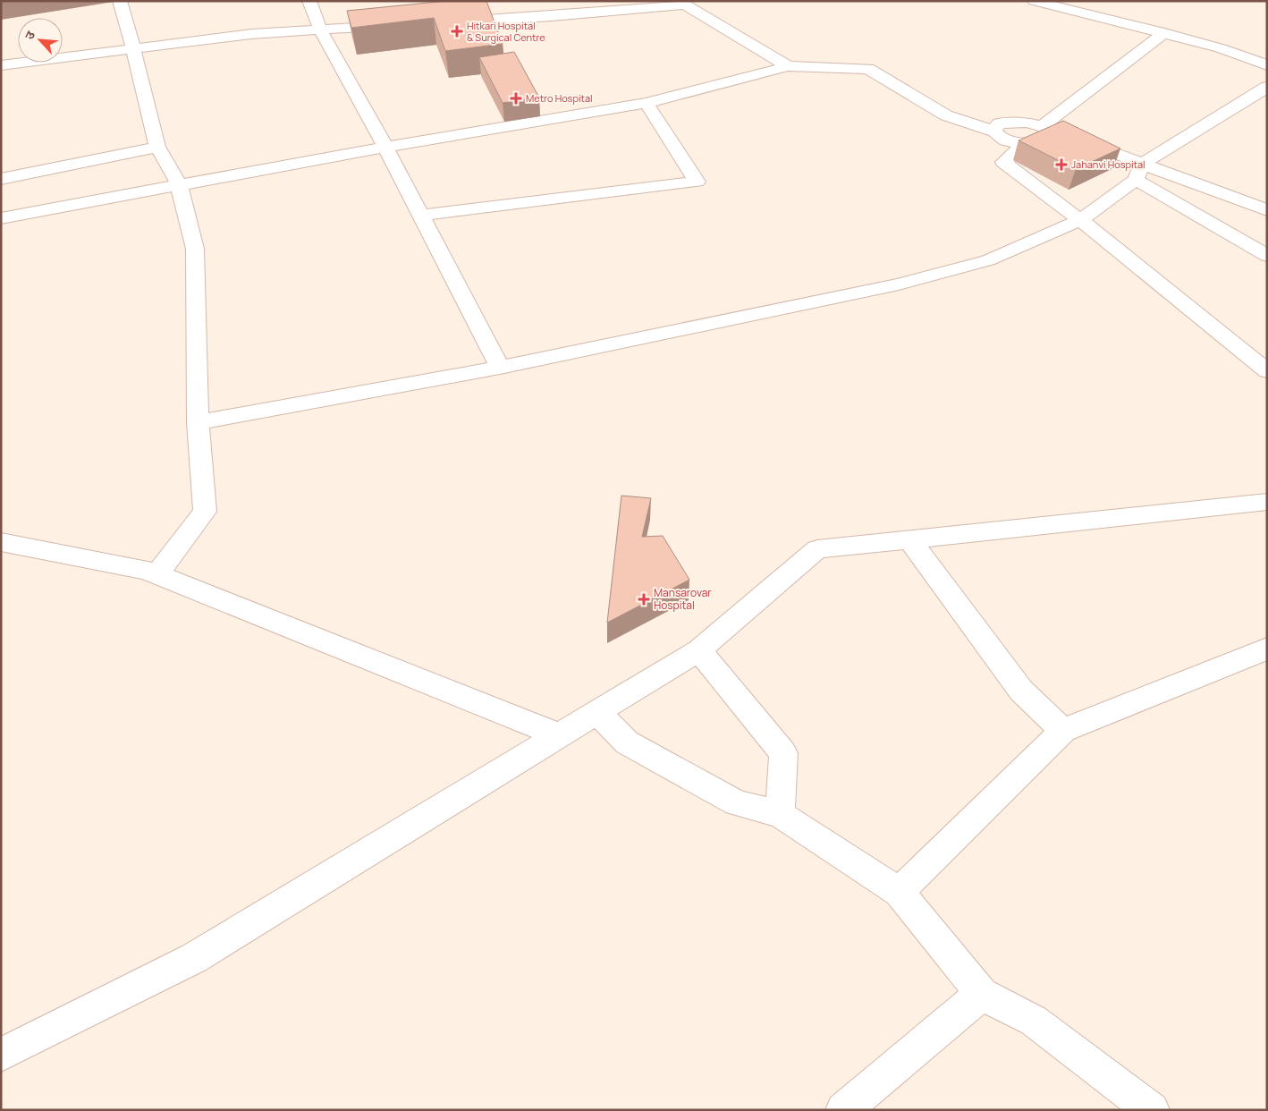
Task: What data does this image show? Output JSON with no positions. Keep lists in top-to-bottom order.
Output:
{
  "places": {
    "health": [
      "Hitkari Hospital & Surgical Centre",
      "Metro Hospital",
      "Jahanvi Hospital",
      "Mansarovar Hospital"
    ]
  },
  "north": "top left"
}
